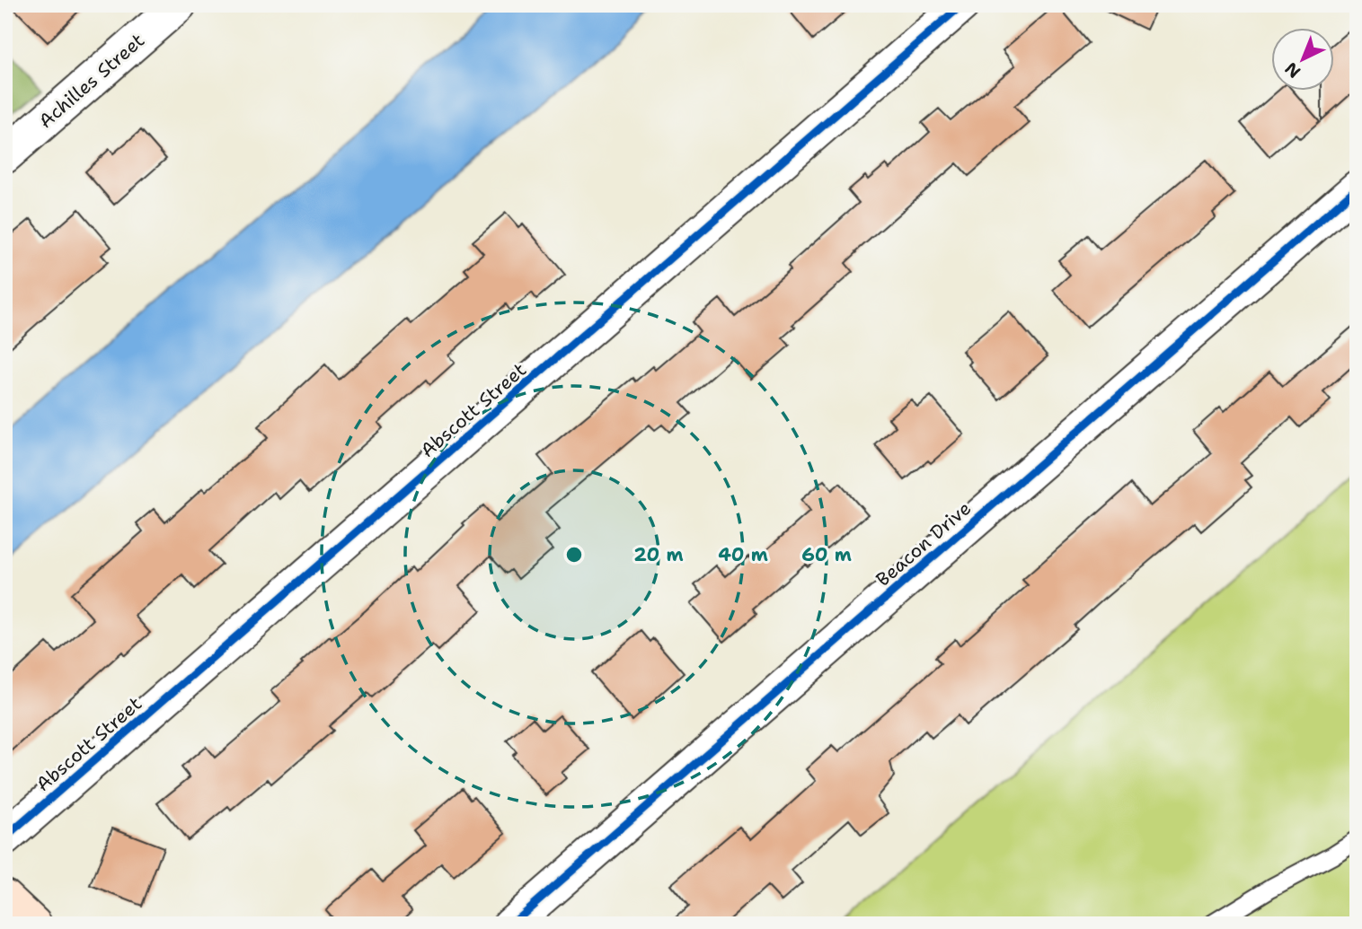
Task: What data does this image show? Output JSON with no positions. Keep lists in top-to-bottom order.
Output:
{
  "streets": {
    "street": ["Achilles Street", "Abscott Street", "Beacon Drive"]
  },
  "north": "bottom left",
  "rings": ["20 m", "40 m", "60 m"]
}
